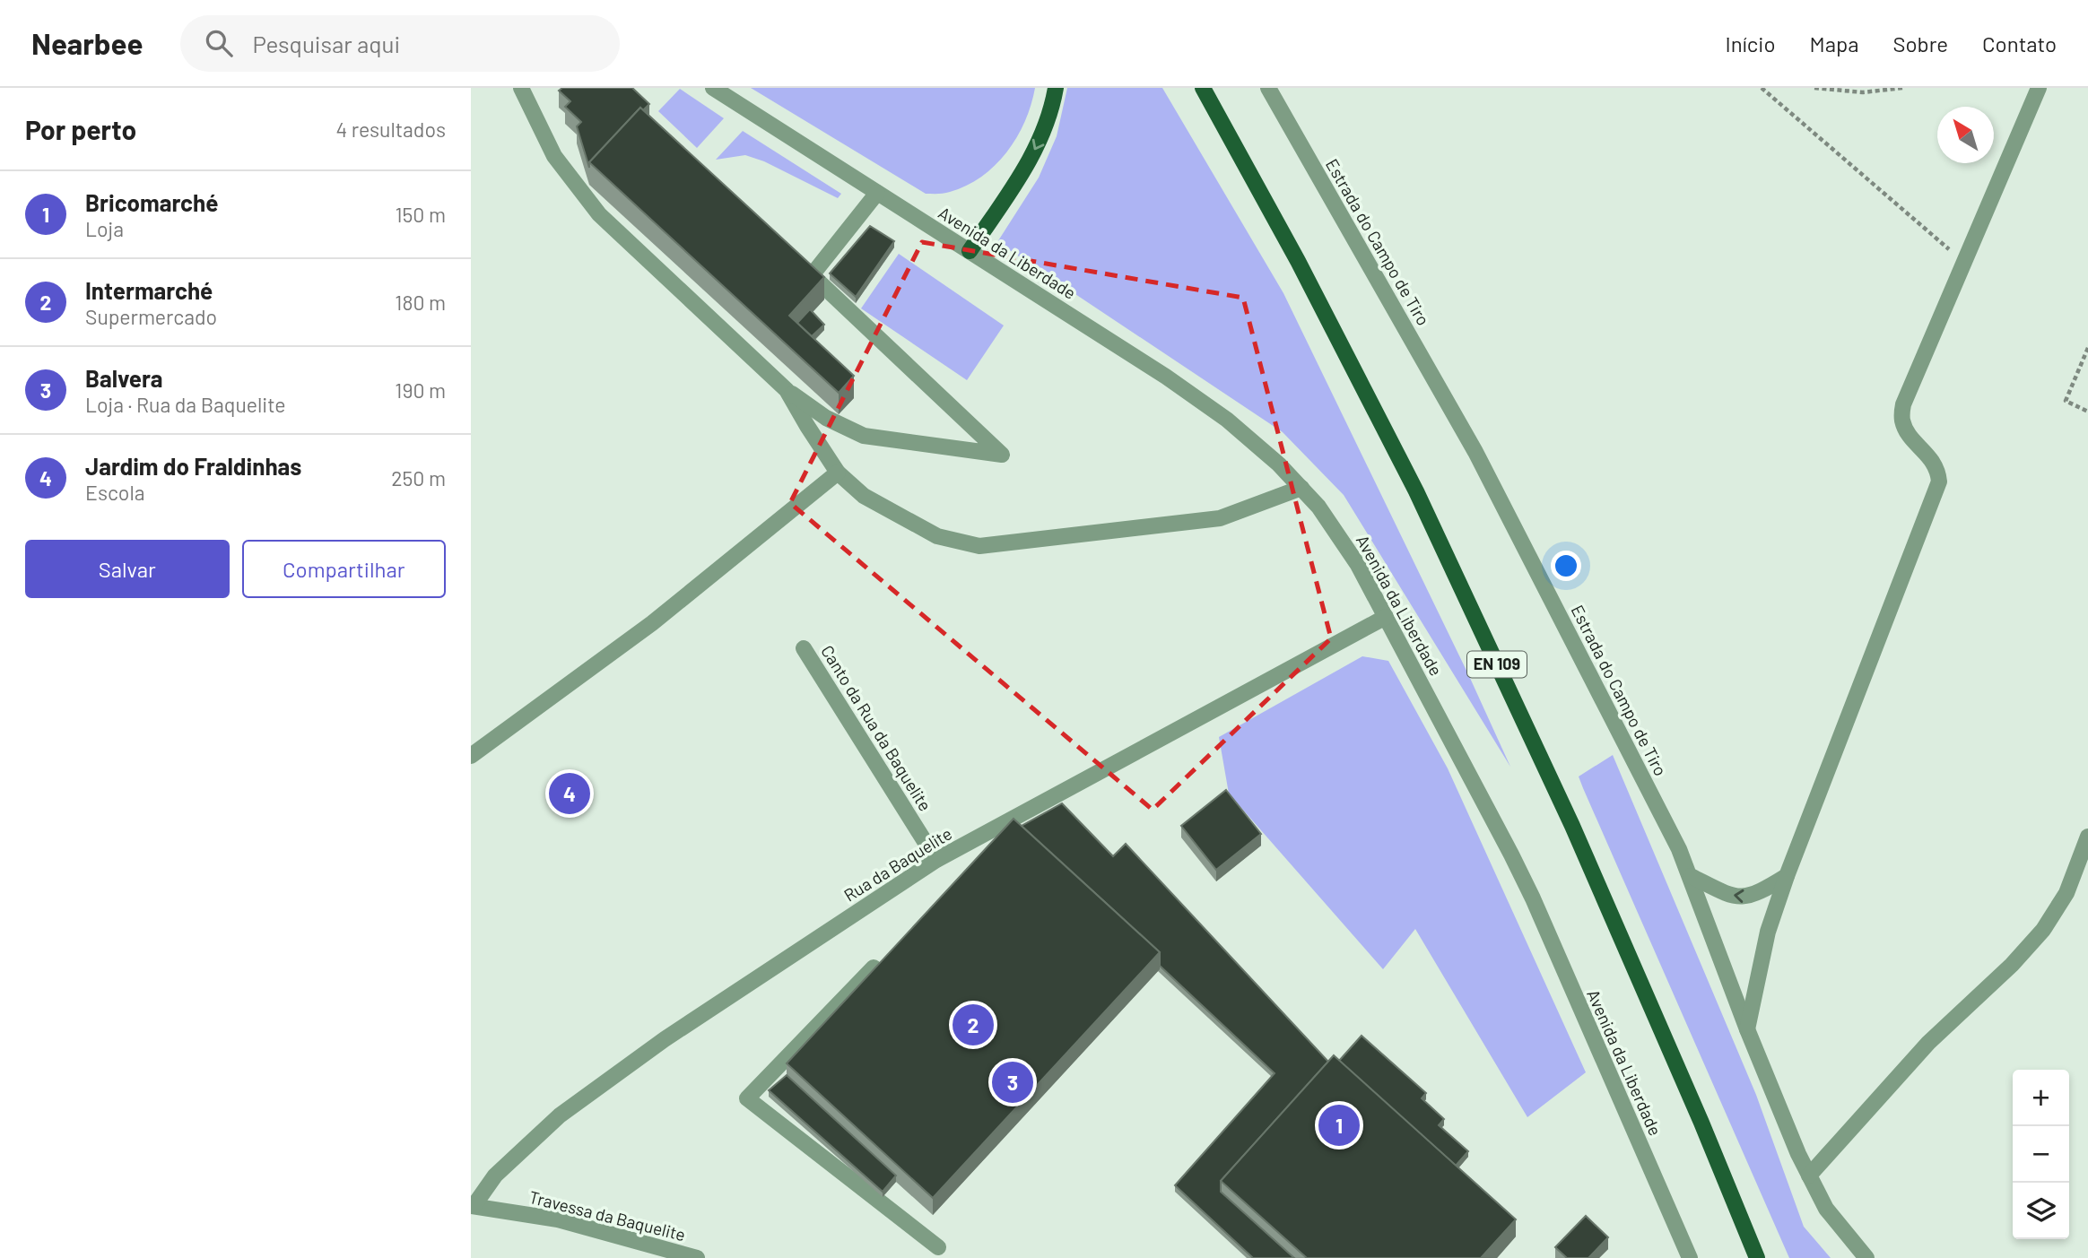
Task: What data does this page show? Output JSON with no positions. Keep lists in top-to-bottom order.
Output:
{
  "streets": {
    "main road": ["EN 109"],
    "street": [
      "Estrada do Campo de Tiro",
      "Avenida da Liberdade",
      "Canto da Rua da Baquelite",
      "Rua da Baquelite",
      "Travessa da Baquelite"
    ]
  },
  "crossings": [
    ["Avenida da Liberdade", "Rua da Baquelite"],
    ["Canto da Rua da Baquelite", "Rua da Baquelite"],
    ["Rua da Baquelite", "Travessa da Baquelite"]
  ],
  "north": "top left",
  "page": {
    "header": "Nearbee",
    "search": "Pesquisar aqui",
    "nav": [
      "Início",
      "Mapa",
      "Sobre",
      "Contato"
    ],
    "heading": ["Por perto", "4 resultados"],
    "list": [
      {
        "mark": "1",
        "name": "Bricomarché",
        "note": "Loja",
        "value": "150 m"
      },
      {
        "mark": "2",
        "name": "Intermarché",
        "note": "Supermercado",
        "value": "180 m"
      },
      {
        "mark": "3",
        "name": "Balvera",
        "note": "Loja · Rua da Baquelite",
        "value": "190 m"
      },
      {
        "mark": "4",
        "name": "Jardim do Fraldinhas",
        "note": "Escola",
        "value": "250 m"
      }
    ],
    "buttons": ["Salvar", "Compartilhar"],
    "pins": [
      "4",
      "2",
      "3",
      "1"
    ],
    "map_buttons": ["+", "−"]
  }
}
